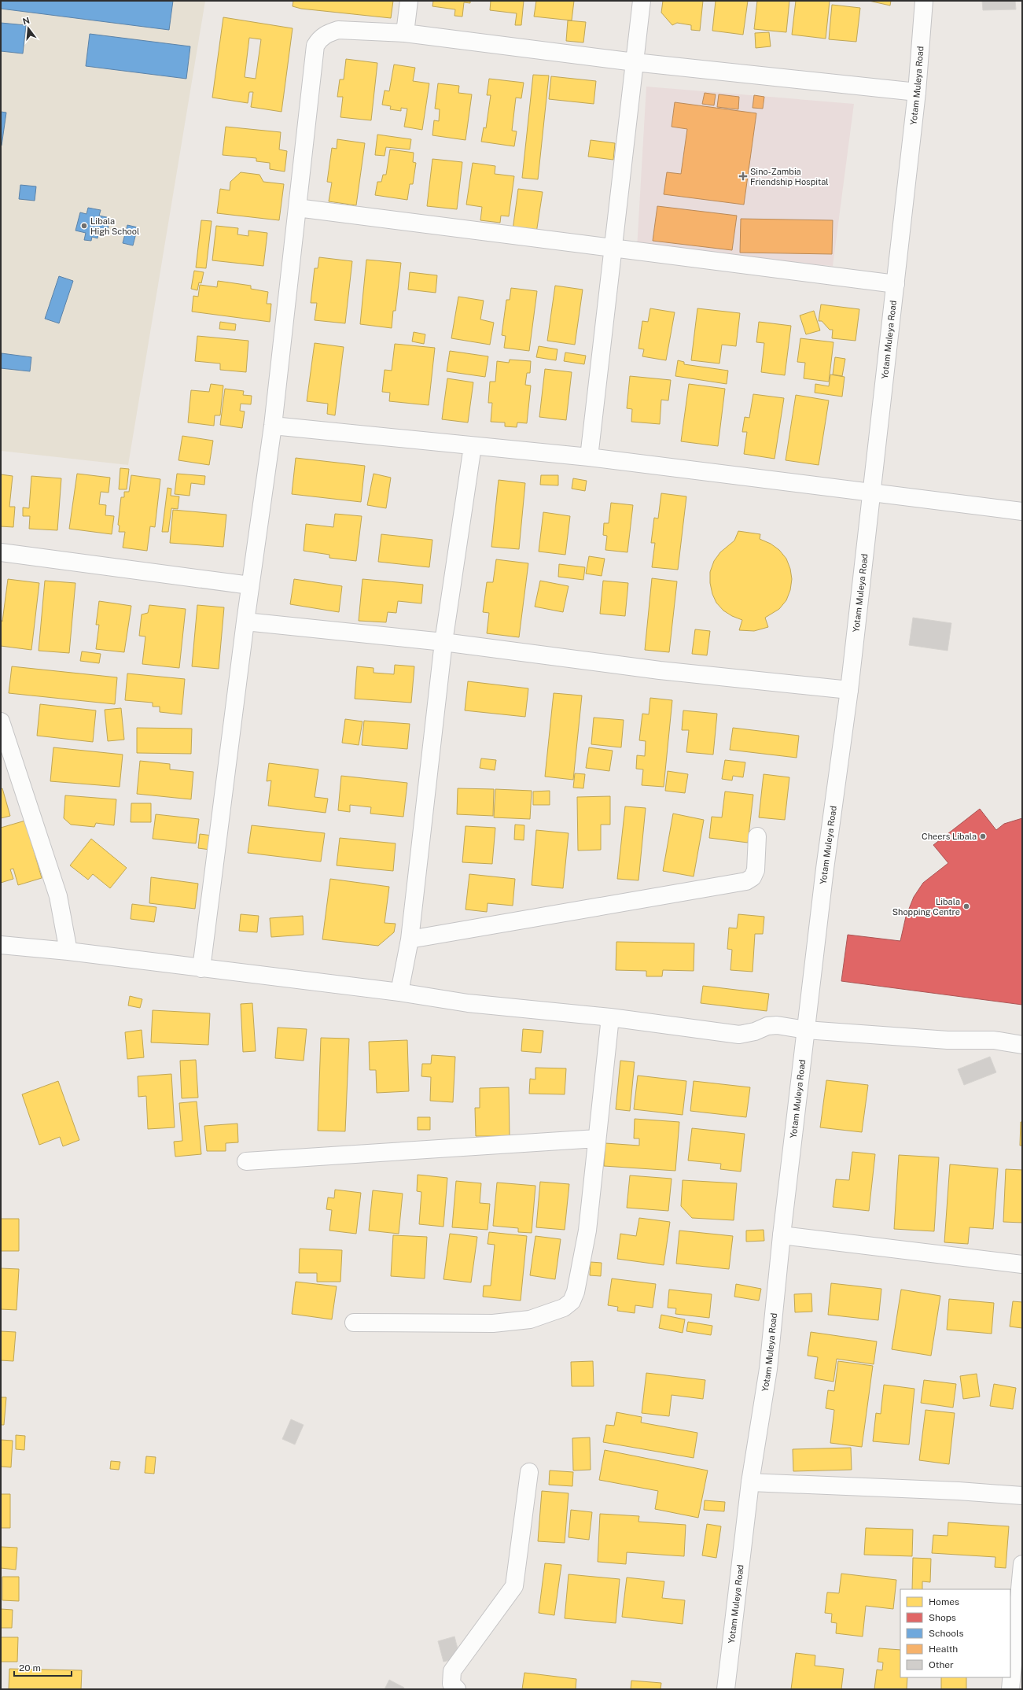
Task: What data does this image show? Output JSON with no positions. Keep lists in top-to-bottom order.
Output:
{
  "streets": {
    "street": ["Yotam Muleya Road"]
  },
  "places": {
    "health": ["Sino-Zambia Friendship Hospital"],
    "other": ["Libala High School", "Cheers Libala", "Libala Shopping Centre"]
  },
  "legend": [
    "Homes",
    "Shops",
    "Schools",
    "Health",
    "Other"
  ],
  "scale_bar": "20 m",
  "north": "top"
}
